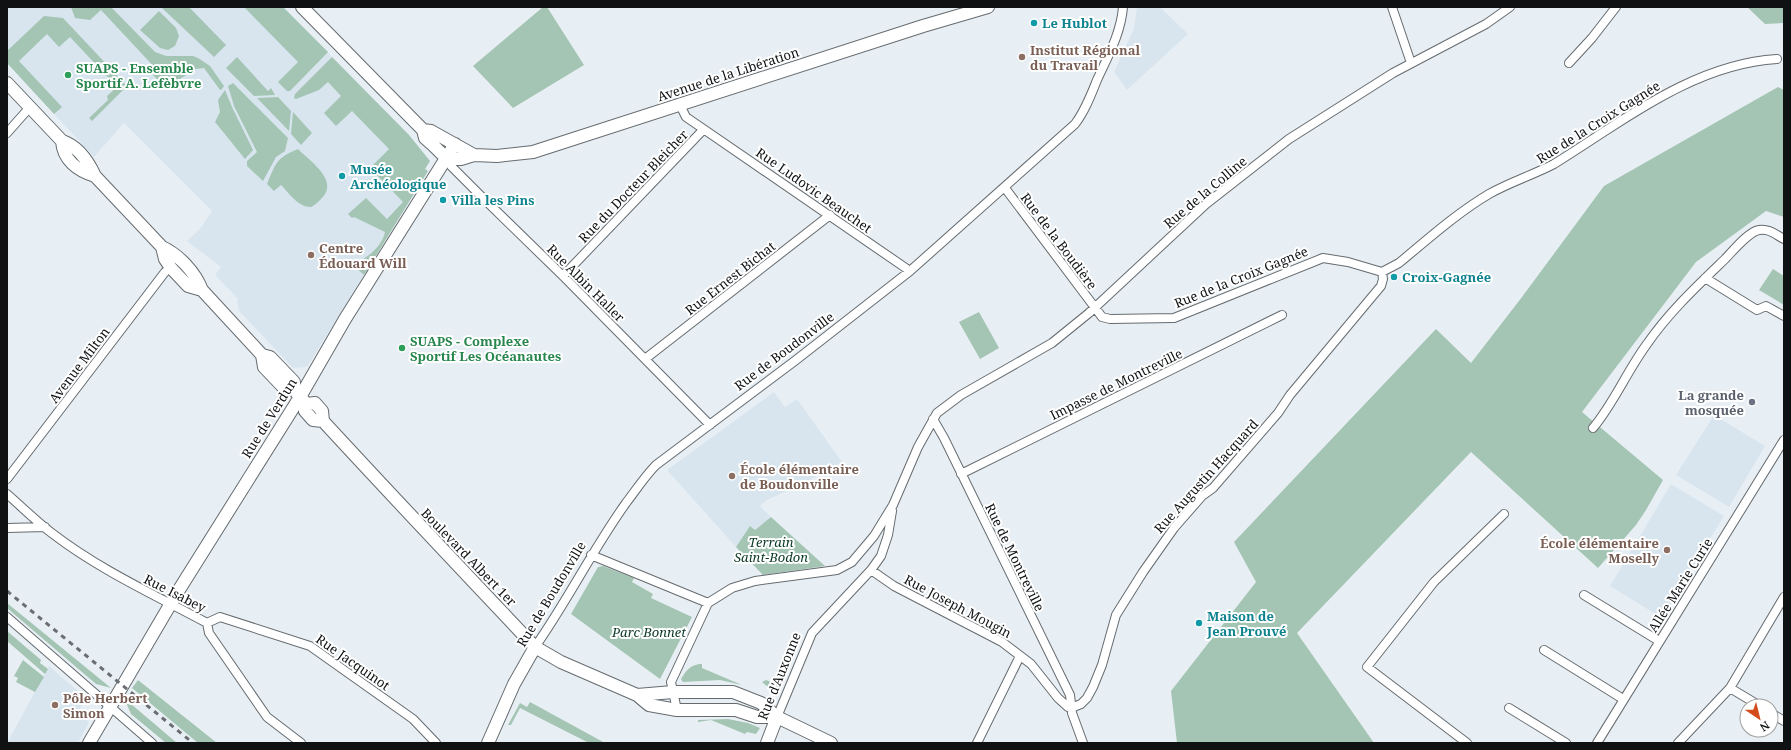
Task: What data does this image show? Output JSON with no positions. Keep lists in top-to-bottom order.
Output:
{
  "streets": {
    "main road": [
      "Avenue de la Libération",
      "Rue de Boudonville",
      "Rue de Verdun",
      "Boulevard Albert 1er",
      "Rue d'Auxonne"
    ],
    "street": [
      "Rue de la Croix Gagnée",
      "Rue du Docteur Bleicher",
      "Rue Ludovic Beauchet",
      "Rue de la Colline",
      "Rue de la Boudière",
      "Rue Ernest Bichat",
      "Rue Albin Haller",
      "Avenue Milton",
      "Impasse de Montreville",
      "Rue Augustin Hacquard",
      "Rue de Montreville",
      "Allée Marie Curie",
      "Rue Isabey",
      "Rue Joseph Mougin",
      "Rue Jacquinot"
    ]
  },
  "crossings": [
    ["Avenue de la Libération", "Rue Ludovic Beauchet"],
    ["Avenue de la Libération", "Rue Albin Haller"],
    ["Avenue de la Libération", "Rue de Verdun"],
    ["Rue de la Croix Gagnée", "Rue de la Colline"],
    ["Rue de la Croix Gagnée", "Rue de la Boudière"],
    ["Rue de la Croix Gagnée", "Rue Augustin Hacquard"],
    ["Rue du Docteur Bleicher", "Rue Ludovic Beauchet"],
    ["Rue du Docteur Bleicher", "Rue Albin Haller"],
    ["Rue Ludovic Beauchet", "Rue Ernest Bichat"],
    ["Rue Ludovic Beauchet", "Rue de Boudonville"],
    ["Rue de la Colline", "Rue de la Boudière"],
    ["Rue de la Colline", "Rue de Montreville"],
    ["Rue de la Colline", "Rue d'Auxonne"],
    ["Rue de la Boudière", "Rue de Boudonville"],
    ["Rue Ernest Bichat", "Rue Albin Haller"],
    ["Rue Albin Haller", "Rue de Boudonville"],
    ["Rue Albin Haller", "Rue de Verdun"],
    ["Rue de Boudonville", "Boulevard Albert 1er"],
    ["Avenue Milton", "Boulevard Albert 1er"],
    ["Impasse de Montreville", "Rue de Montreville"],
    ["Rue de Verdun", "Boulevard Albert 1er"],
    ["Rue de Verdun", "Rue Isabey"],
    ["Rue Augustin Hacquard", "Rue de Montreville"],
    ["Rue Augustin Hacquard", "Rue Joseph Mougin"],
    ["Boulevard Albert 1er", "Rue d'Auxonne"],
    ["Rue de Montreville", "Rue Joseph Mougin"],
    ["Rue Isabey", "Rue Jacquinot"],
    ["Rue Joseph Mougin", "Rue d'Auxonne"]
  ],
  "parks": ["Terrain Saint-Bodon", "Parc Bonnet"],
  "places": [
    "Le Hublot",
    "Institut Régional du Travail",
    "SUAPS - Ensemble Sportif A. Lefèbvre",
    "Musée Archéologique",
    "Villa les Pins",
    "Centre Édouard Will",
    "Croix-Gagnée",
    "SUAPS - Complexe Sportif Les Océanautes",
    "La grande mosquée",
    "École élémentaire de Boudonville",
    "École élémentaire Moselly",
    "Maison de Jean Prouvé",
    "Pôle Herbert Simon"
  ],
  "north": "bottom right"
}
